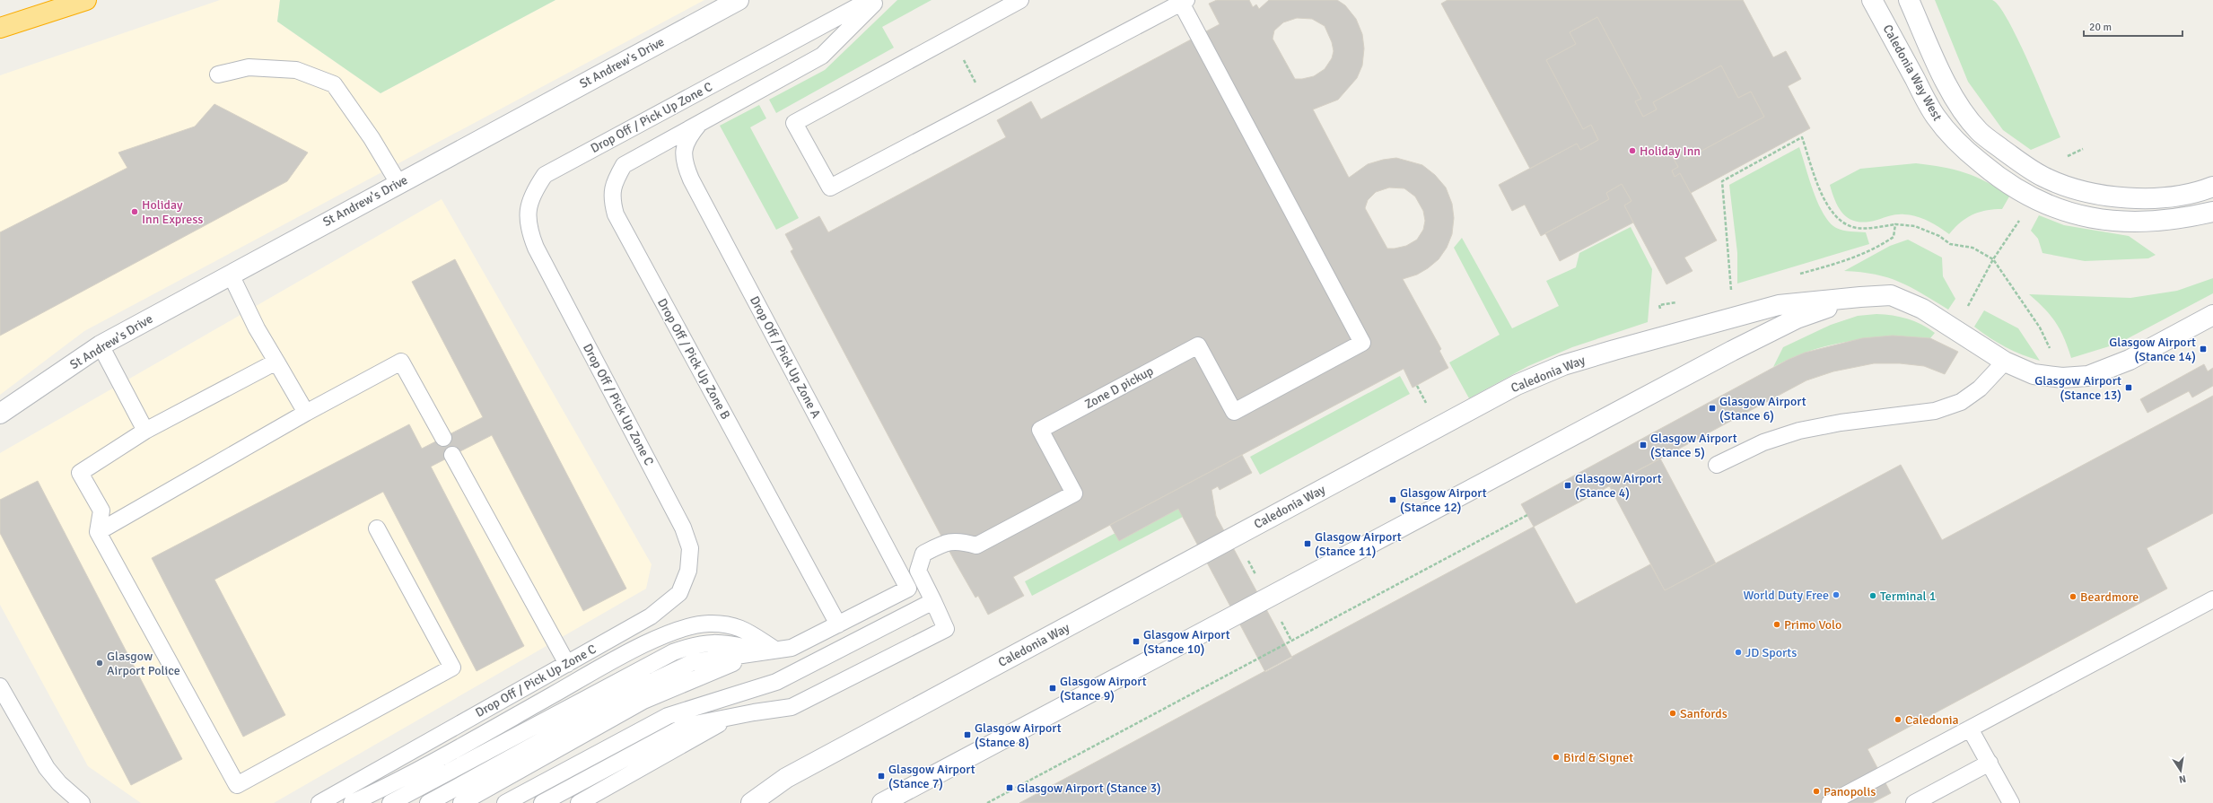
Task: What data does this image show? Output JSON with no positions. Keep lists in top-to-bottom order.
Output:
{
  "streets": {
    "street": ["St Andrew's Drive", "Caledonia Way West", "Caledonia Way"],
    "lane": [
      "Drop Off / Pick Up Zone C",
      "Drop Off / Pick Up Zone A",
      "Drop Off / Pick Up Zone B",
      "Zone D pickup"
    ]
  },
  "crossings": [
    ["Drop Off / Pick Up Zone A", "Drop Off / Pick Up Zone B"]
  ],
  "places": {
    "other": [
      "Holiday Inn",
      "Holiday Inn Express",
      "World Duty Free",
      "Terminal 1",
      "Beardmore",
      "Primo Volo",
      "JD Sports",
      "Glasgow Airport Police",
      "Sanfords",
      "Caledonia",
      "Bird & Signet",
      "Panopolis"
    ],
    "transit": [
      "Glasgow Airport (Stance 14)",
      "Glasgow Airport (Stance 13)",
      "Glasgow Airport (Stance 6)",
      "Glasgow Airport (Stance 5)",
      "Glasgow Airport (Stance 4)",
      "Glasgow Airport (Stance 12)",
      "Glasgow Airport (Stance 11)",
      "Glasgow Airport (Stance 10)",
      "Glasgow Airport (Stance 9)",
      "Glasgow Airport (Stance 8)",
      "Glasgow Airport (Stance 7)",
      "Glasgow Airport (Stance 3)"
    ]
  },
  "scale_bar": "20 m",
  "north": "bottom"
}
